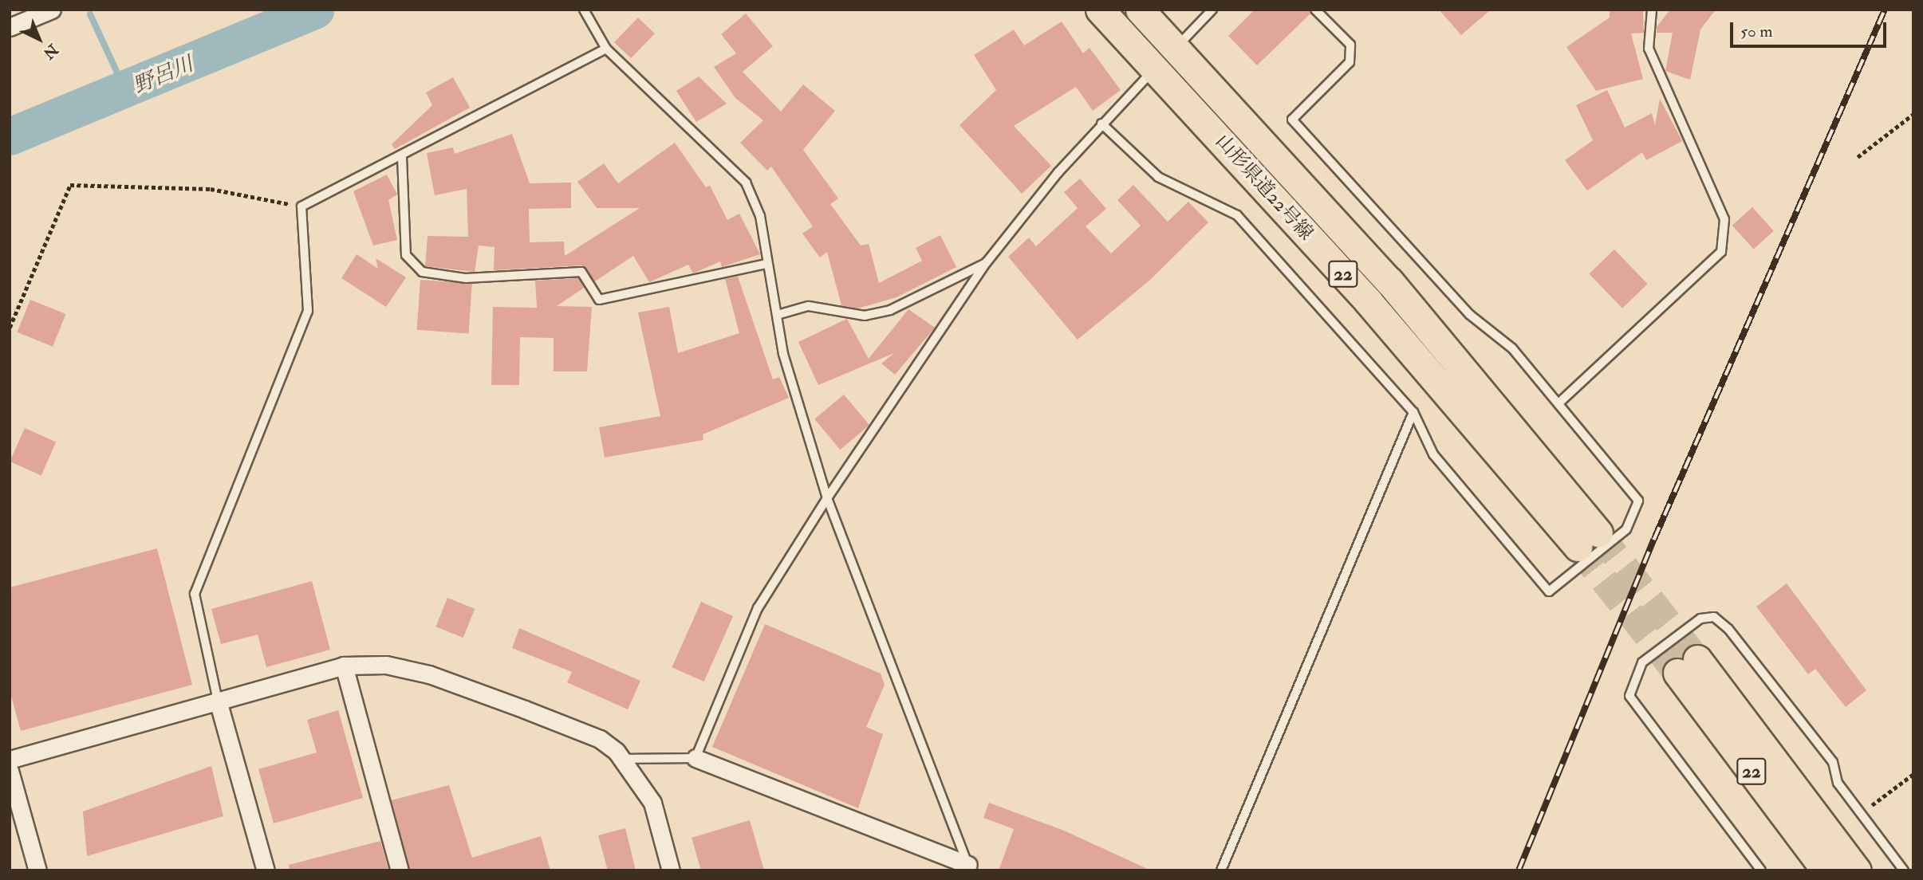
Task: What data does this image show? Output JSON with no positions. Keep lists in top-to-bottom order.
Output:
{
  "streets": {
    "main road": ["山形県道22号線", "22"]
  },
  "water": ["野呂川"],
  "scale_bar": "50 m",
  "north": "bottom right"
}
